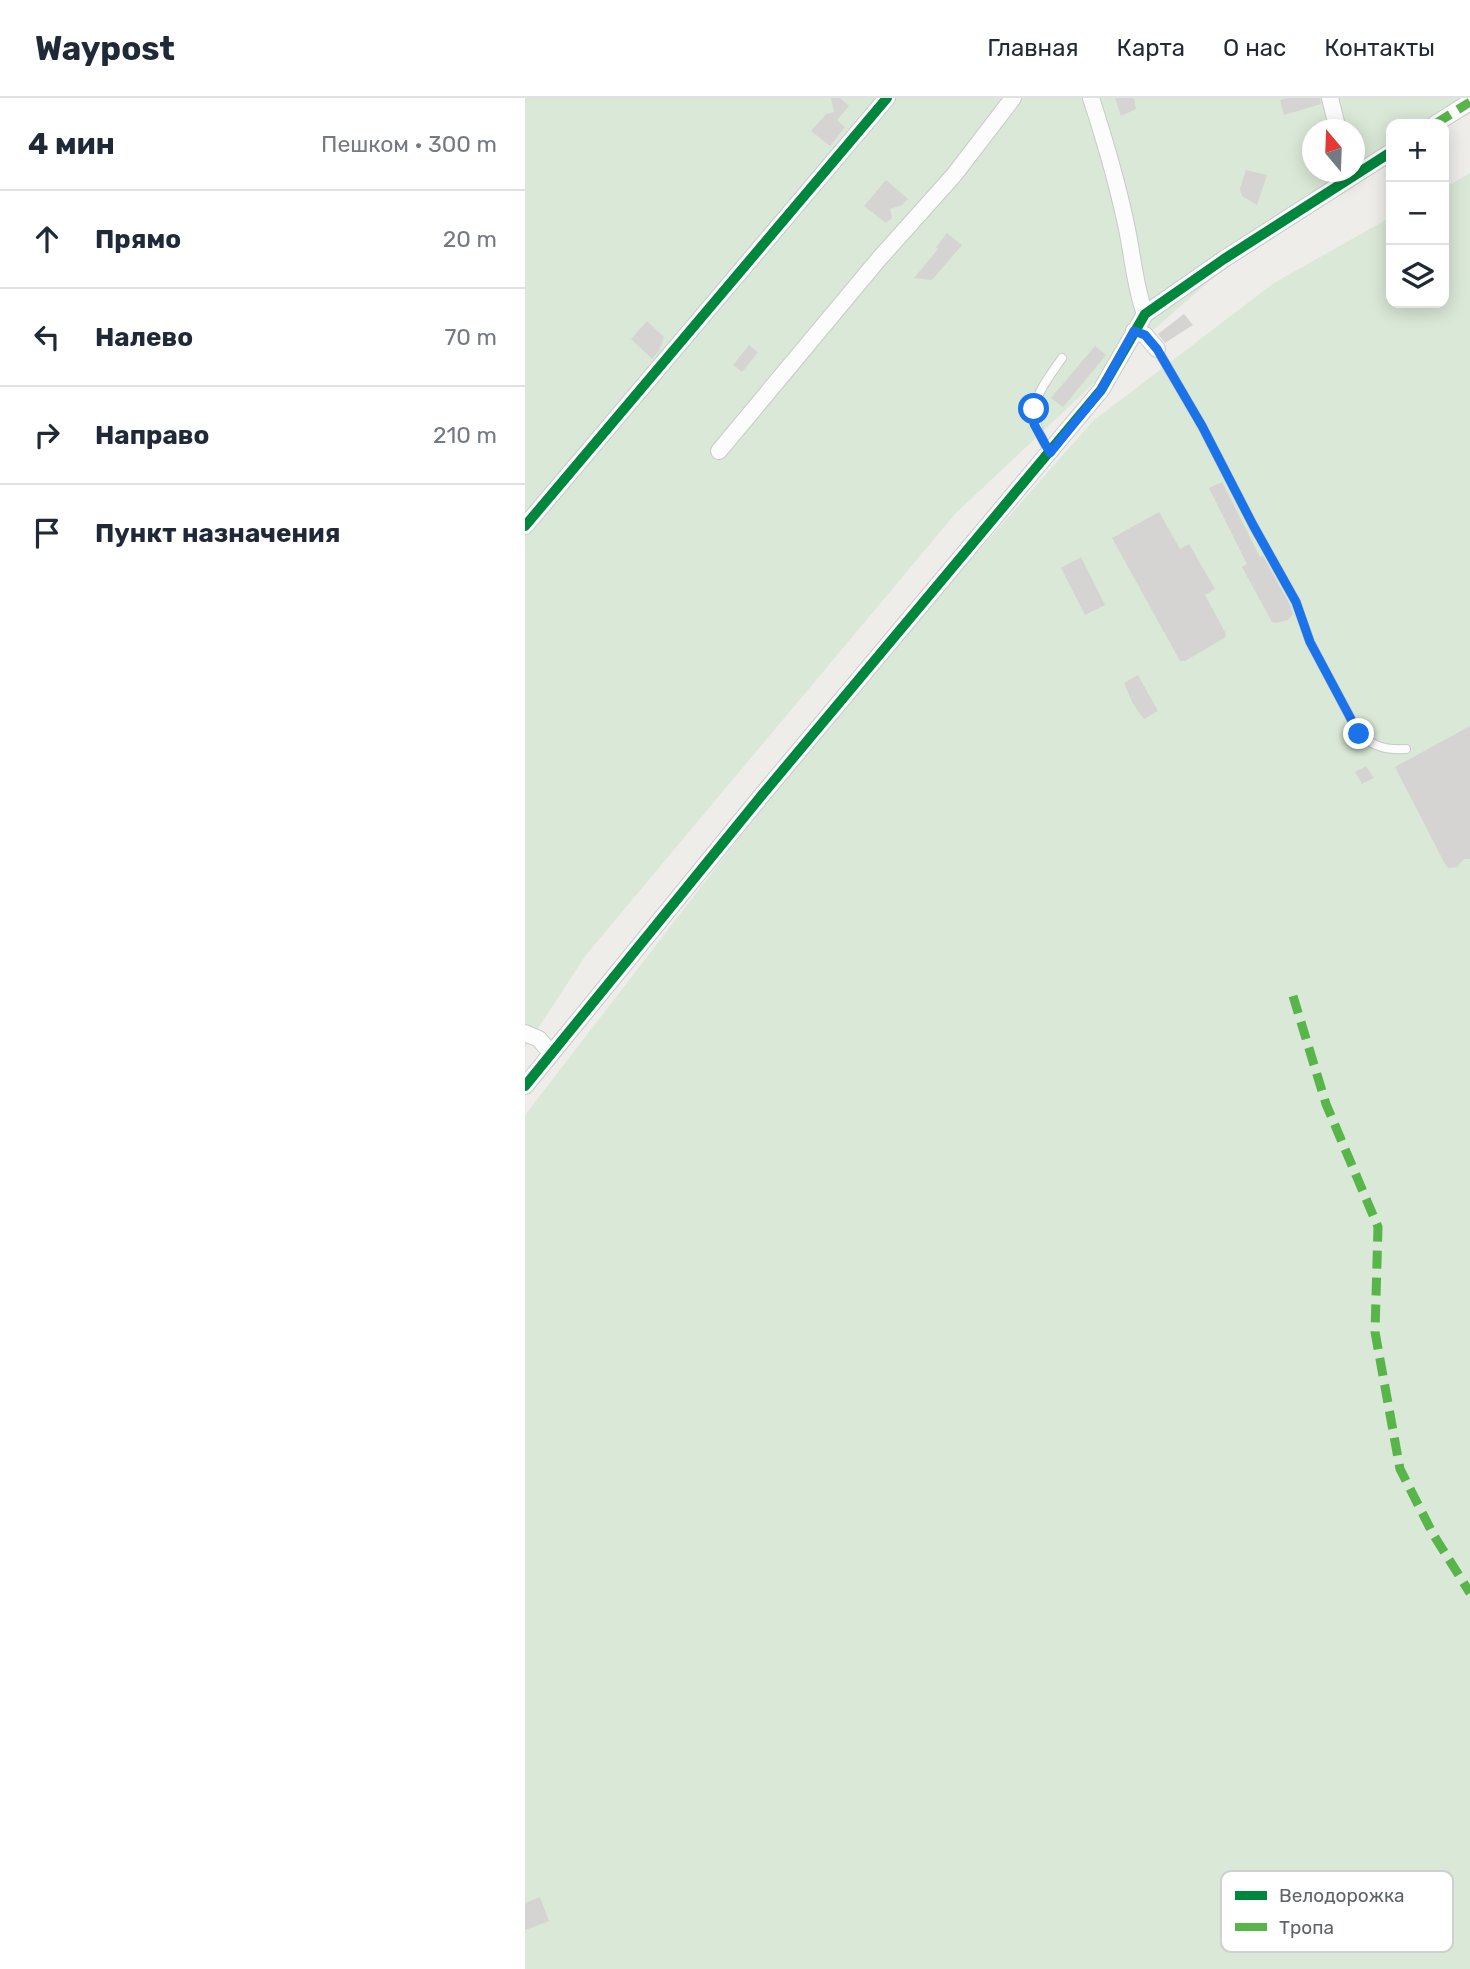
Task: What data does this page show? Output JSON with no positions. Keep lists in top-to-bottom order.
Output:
{
  "legend": ["Велодорожка", "Тропа"],
  "north": "top",
  "page": {
    "header": "Waypost",
    "nav": [
      "Главная",
      "Карта",
      "О нас",
      "Контакты"
    ],
    "heading": ["4 мин", "Пешком · 300 m"],
    "map_buttons": ["+", "−"],
    "list": [
      ["Прямо", "20 m"],
      ["Налево", "70 m"],
      ["Направо", "210 m"],
      "Пункт назначения"
    ]
  }
}
